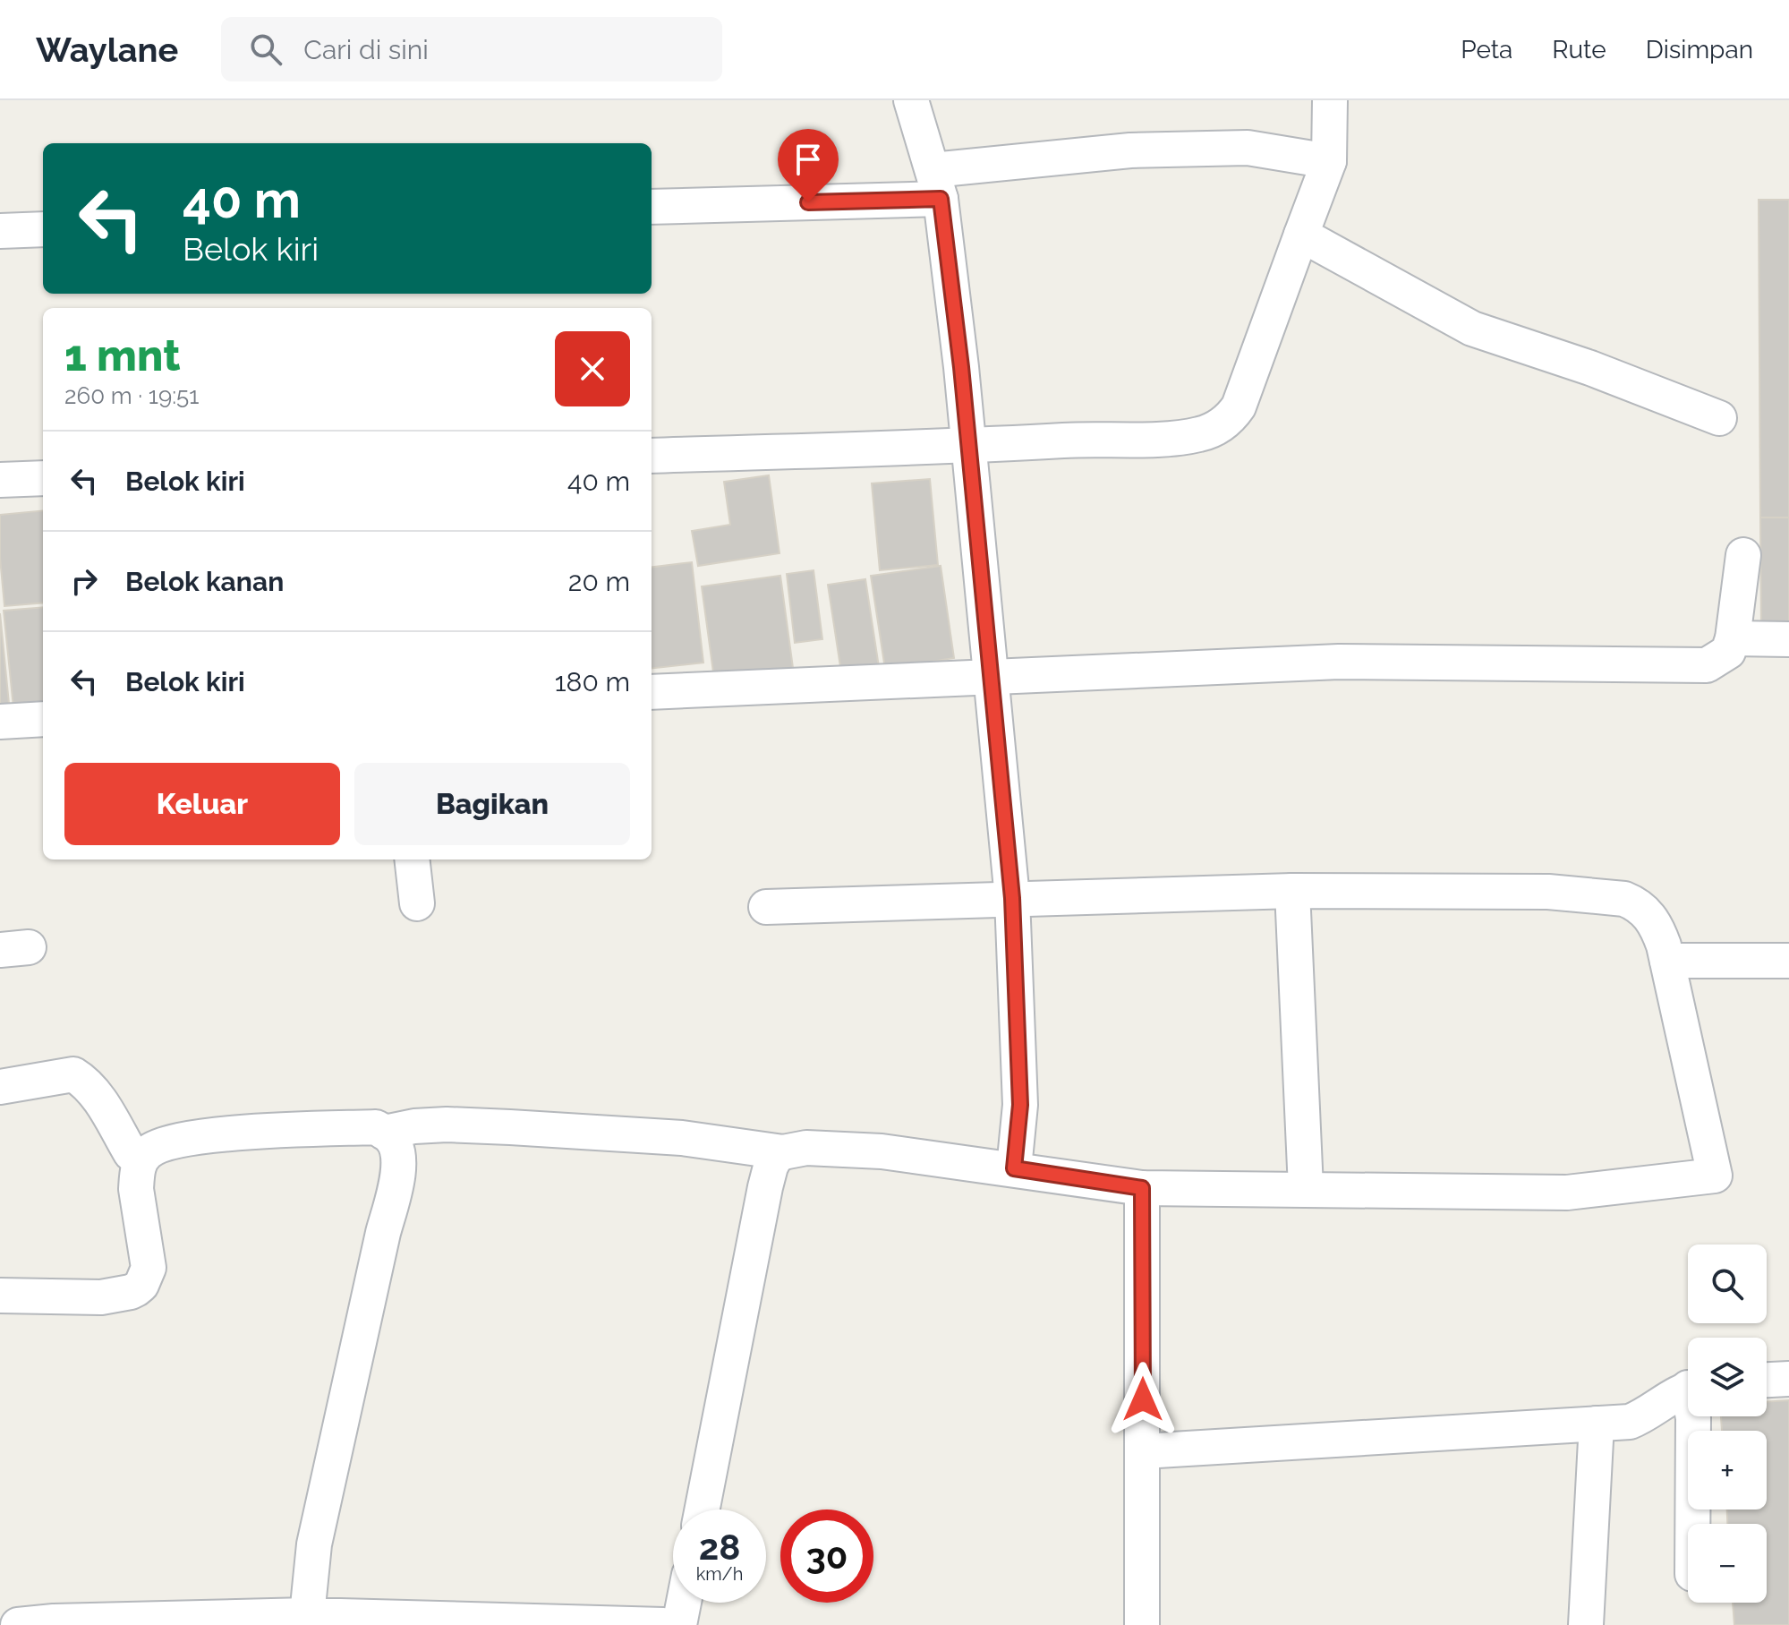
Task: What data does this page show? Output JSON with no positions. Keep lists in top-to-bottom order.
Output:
{
  "page": {
    "header": "Waylane",
    "search": "Cari di sini",
    "nav": ["Peta", "Rute", "Disimpan"],
    "turn": ["40 m", "Belok kiri"],
    "heading": ["1 mnt", "260 m · 19:51"],
    "list": [
      {
        "name": "Belok kiri",
        "value": "40 m"
      },
      {
        "name": "Belok kanan",
        "value": "20 m"
      },
      {
        "name": "Belok kiri",
        "value": "180 m"
      }
    ],
    "buttons": ["Keluar", "Bagikan"],
    "map_buttons": ["+", "−"],
    "speed": "28 km/h",
    "limit": "30"
  }
}
